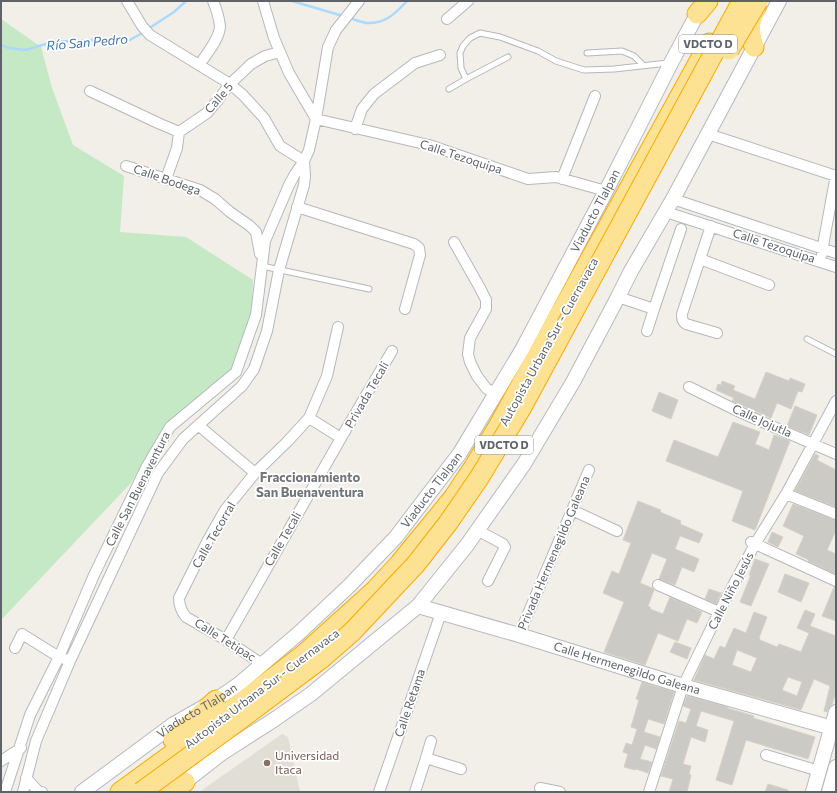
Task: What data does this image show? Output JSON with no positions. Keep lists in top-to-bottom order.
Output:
{
  "streets": {
    "highway": ["VDCTO D", "Viaducto Tlalpan", "Autopista Urbana Sur - Cuernavaca"],
    "main road": ["Calle Hermenegildo Galeana"],
    "street": [
      "Calle 5",
      "Calle Tezoquipa",
      "Calle Bodega",
      "Privada Tecali",
      "Calle Jojutla",
      "Calle San Buenaventura",
      "Calle Tecorral",
      "Calle Tecali",
      "Privada Hermenegildo Galeana",
      "Calle Niño Jesús",
      "Calle Tetipac",
      "Calle Retama"
    ]
  },
  "crossings": [
    ["VDCTO D", "Autopista Urbana Sur - Cuernavaca"],
    ["Calle Tezoquipa", "Viaducto Tlalpan"],
    ["Calle Tezoquipa", "Calle San Buenaventura"],
    ["Calle Bodega", "Calle San Buenaventura"],
    ["Viaducto Tlalpan", "Autopista Urbana Sur - Cuernavaca"],
    ["Viaducto Tlalpan", "Calle Tetipac"],
    ["Privada Tecali", "Calle Tecali"],
    ["Calle Jojutla", "Calle Niño Jesús"],
    ["Calle Tecorral", "Calle Tetipac"],
    ["Calle Tecali", "Calle Tetipac"],
    ["Privada Hermenegildo Galeana", "Calle Hermenegildo Galeana"],
    ["Calle Niño Jesús", "Calle Hermenegildo Galeana"],
    ["Calle Hermenegildo Galeana", "Calle Retama"]
  ],
  "districts": ["Fraccionamiento San Buenaventura"],
  "water": ["Río San Pedro"],
  "places": ["Universidad Itaca"]
}
